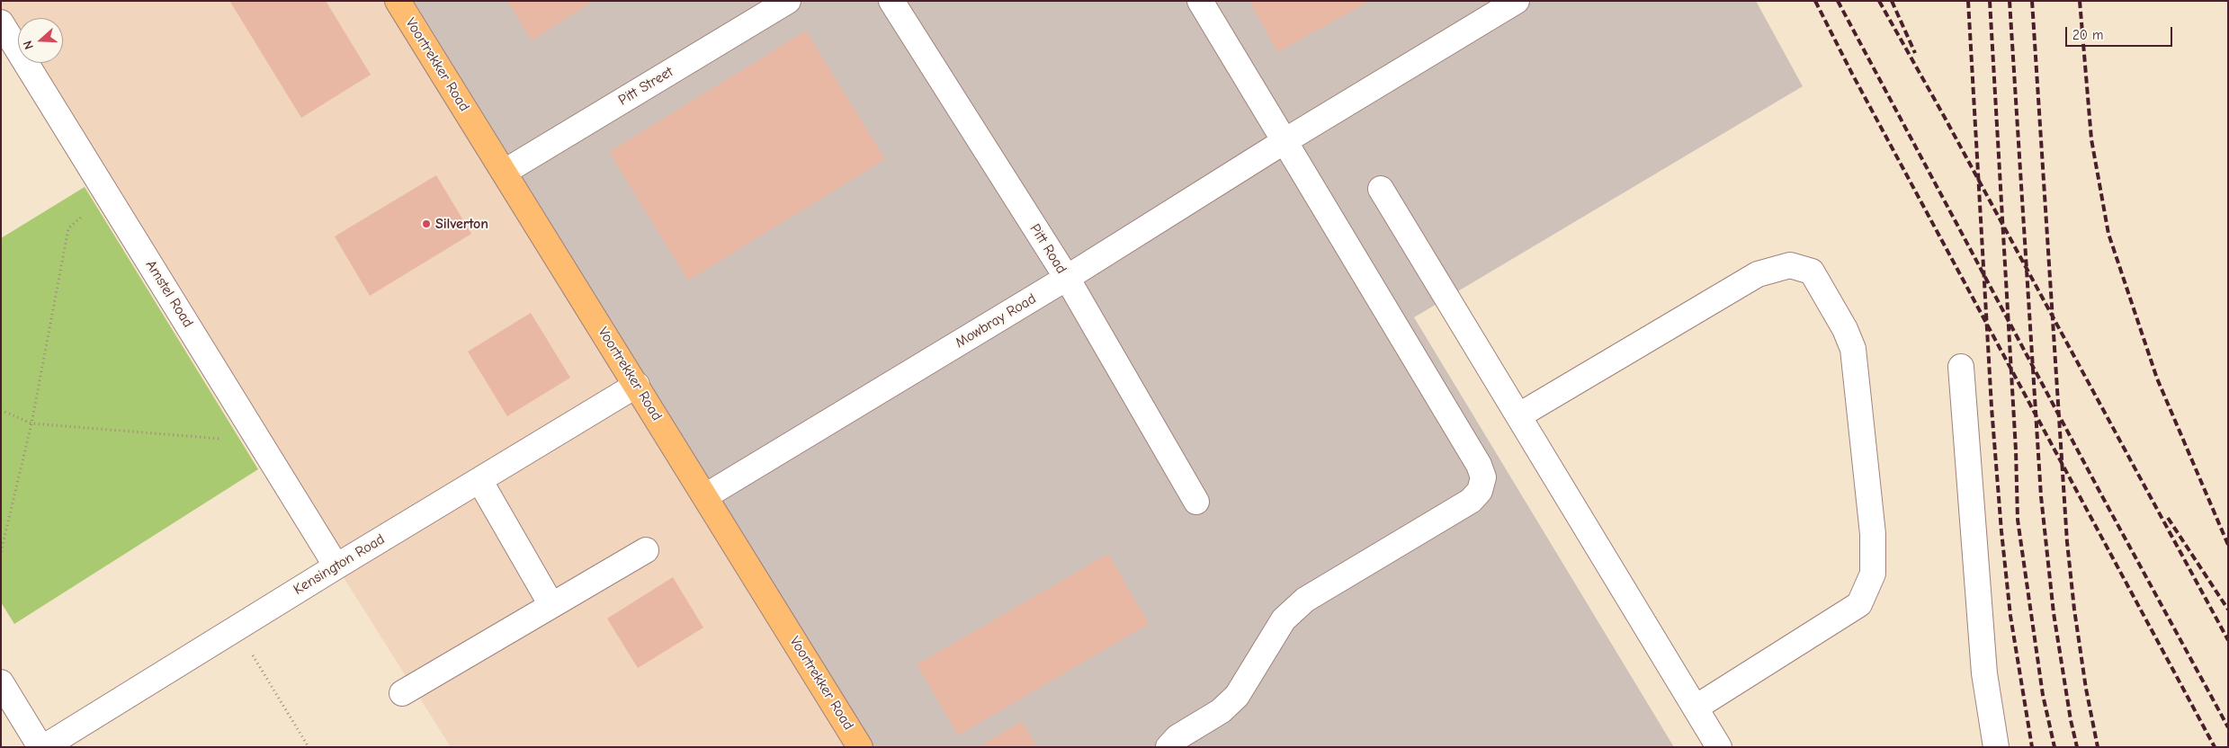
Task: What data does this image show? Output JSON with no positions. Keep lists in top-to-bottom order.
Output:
{
  "streets": {
    "main road": ["Voortrekker Road"],
    "street": [
      "Pitt Street",
      "Pitt Road",
      "Amstel Road",
      "Mowbray Road",
      "Kensington Road"
    ]
  },
  "crossings": [
    ["Voortrekker Road", "Pitt Street"],
    ["Voortrekker Road", "Mowbray Road"],
    ["Voortrekker Road", "Kensington Road"],
    ["Pitt Road", "Mowbray Road"],
    ["Amstel Road", "Kensington Road"]
  ],
  "places": ["Silverton"],
  "scale_bar": "20 m",
  "north": "left"
}
